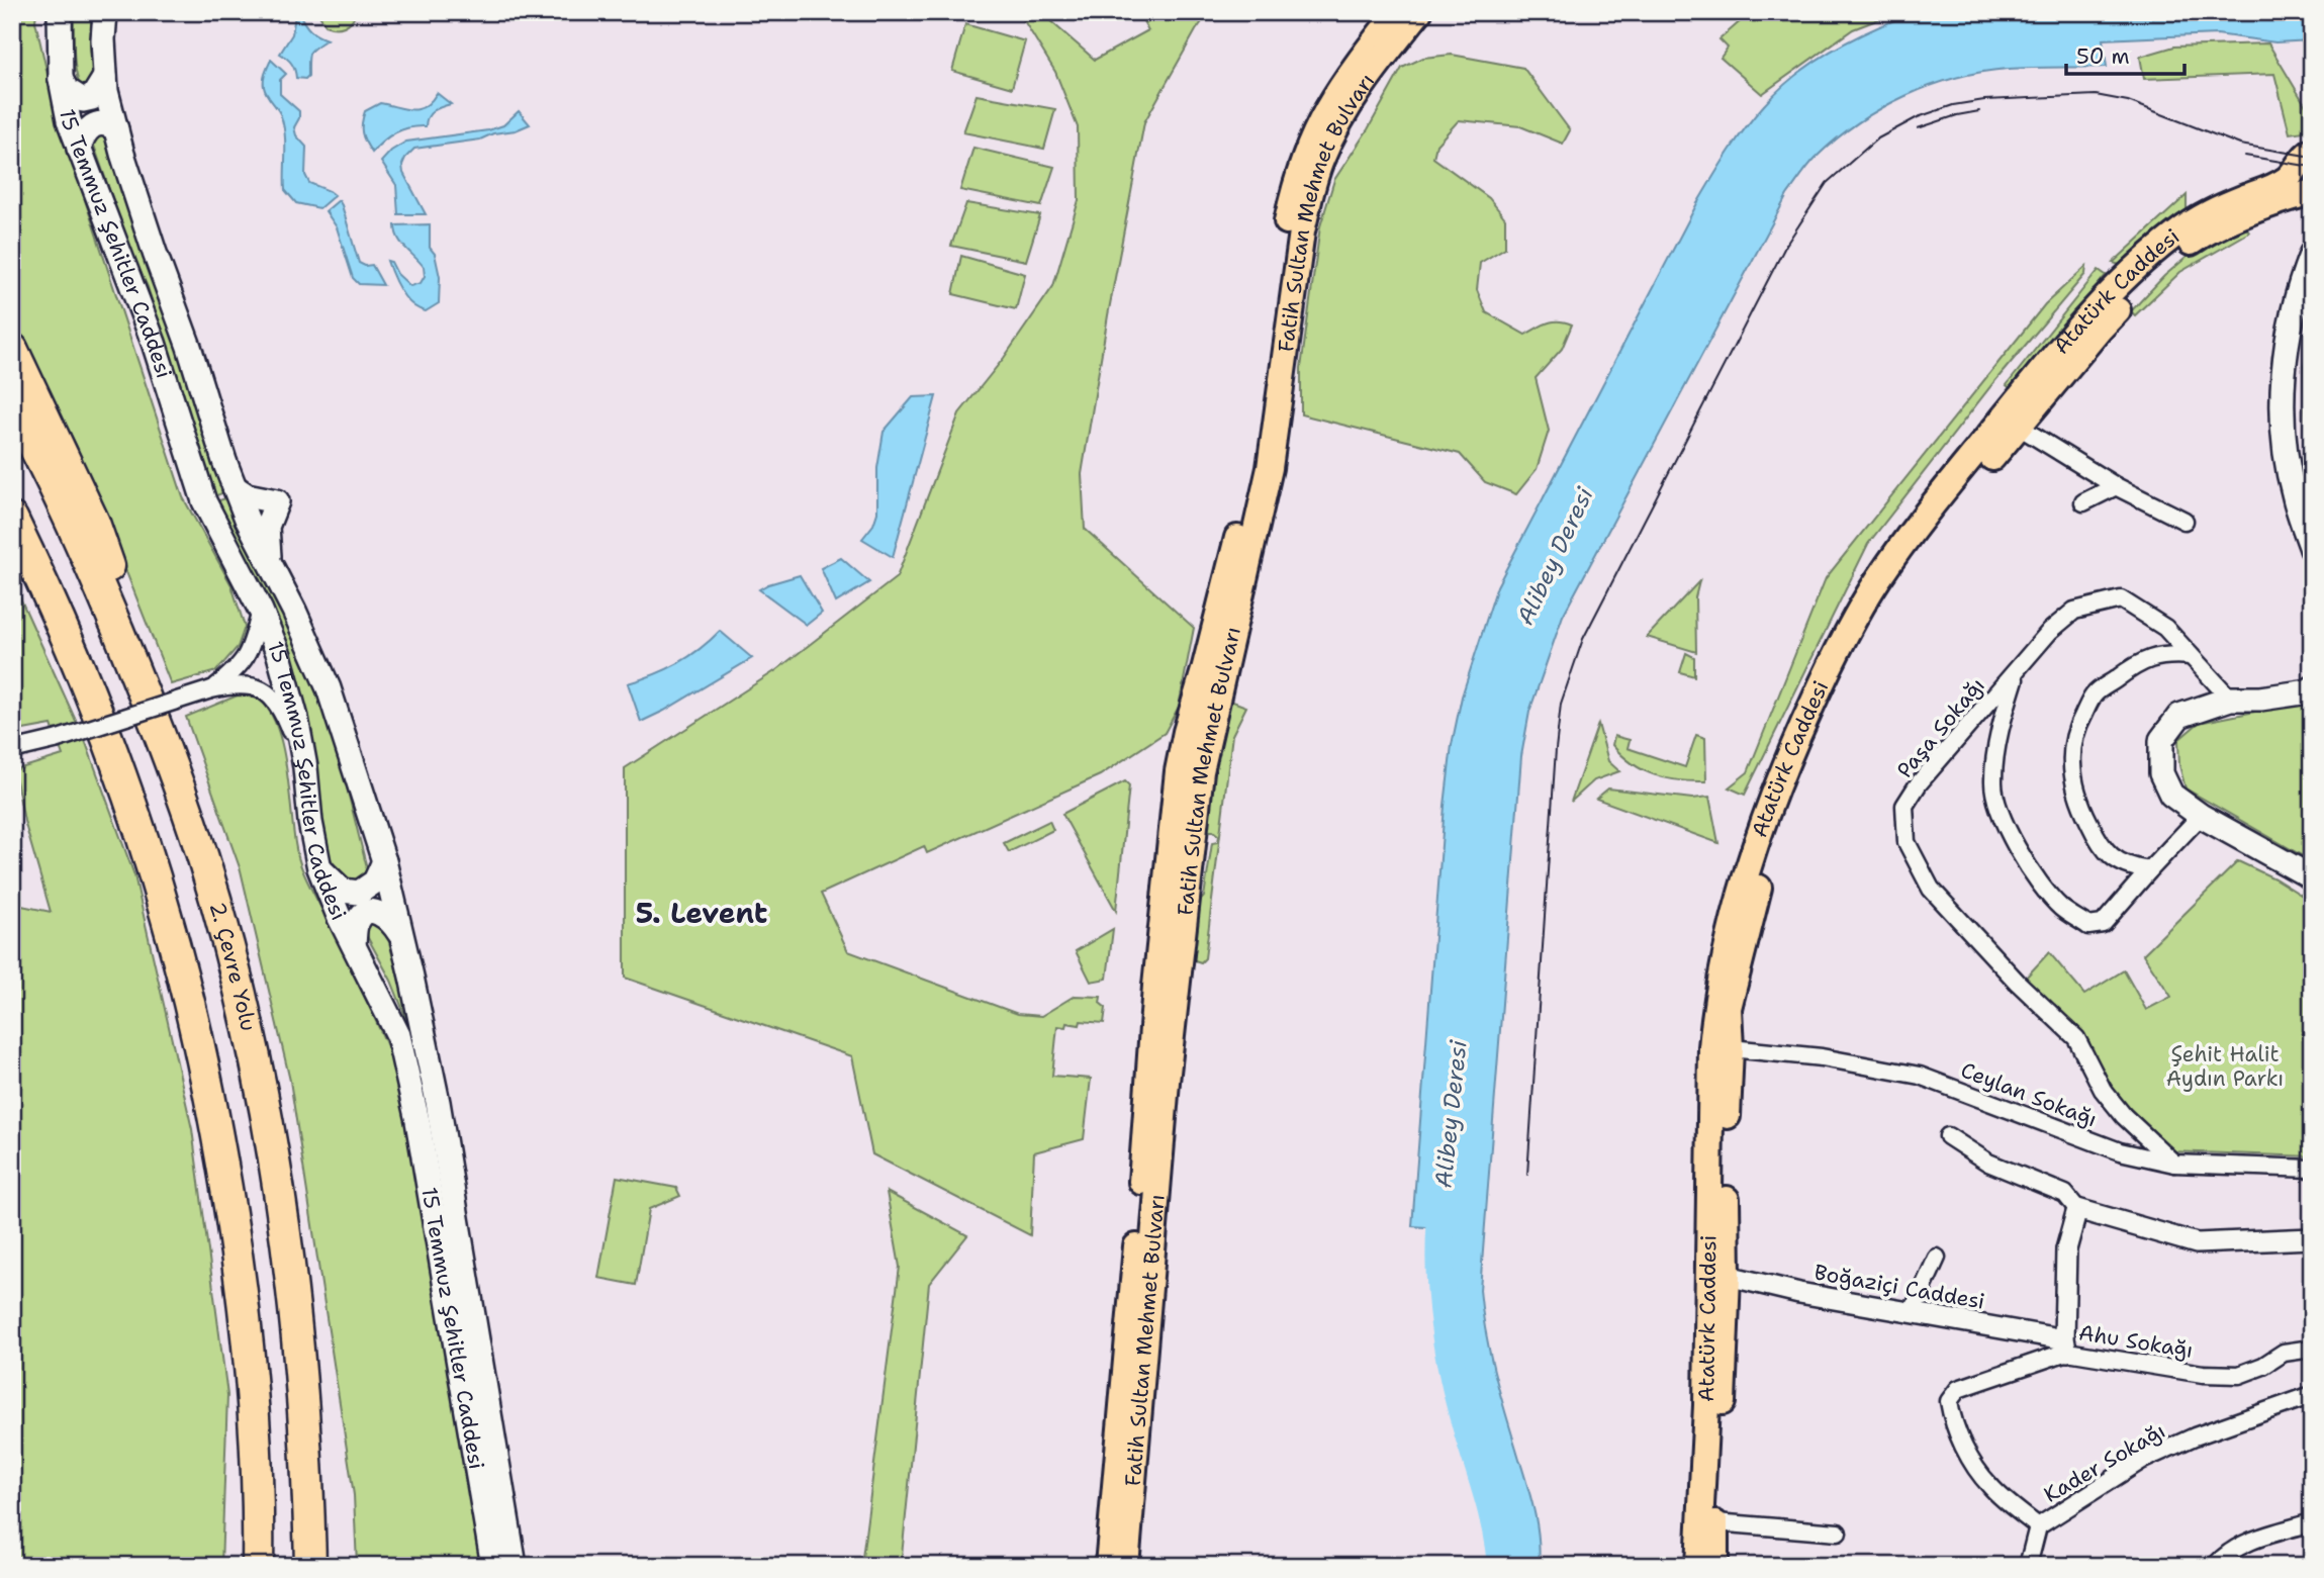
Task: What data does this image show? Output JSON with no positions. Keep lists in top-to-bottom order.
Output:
{
  "streets": {
    "highway": ["2. Çevre Yolu"],
    "main road": ["Fatih Sultan Mehmet Bulvarı", "15 Temmuz Şehitler Caddesi", "Atatürk Caddesi"],
    "street": [
      "Paşa Sokağı",
      "Ceylan Sokağı",
      "Boğaziçi Caddesi",
      "Ahu Sokağı",
      "Kader Sokağı"
    ]
  },
  "crossings": [
    ["Atatürk Caddesi", "Ceylan Sokağı"],
    ["Atatürk Caddesi", "Boğaziçi Caddesi"],
    ["Paşa Sokağı", "Ceylan Sokağı"],
    ["Boğaziçi Caddesi", "Ahu Sokağı"],
    ["Ahu Sokağı", "Kader Sokağı"]
  ],
  "districts": ["5. Levent"],
  "water": ["Alibey Deresi"],
  "parks": ["Şehit Halit Aydın Parkı"],
  "scale_bar": "50 m"
}
